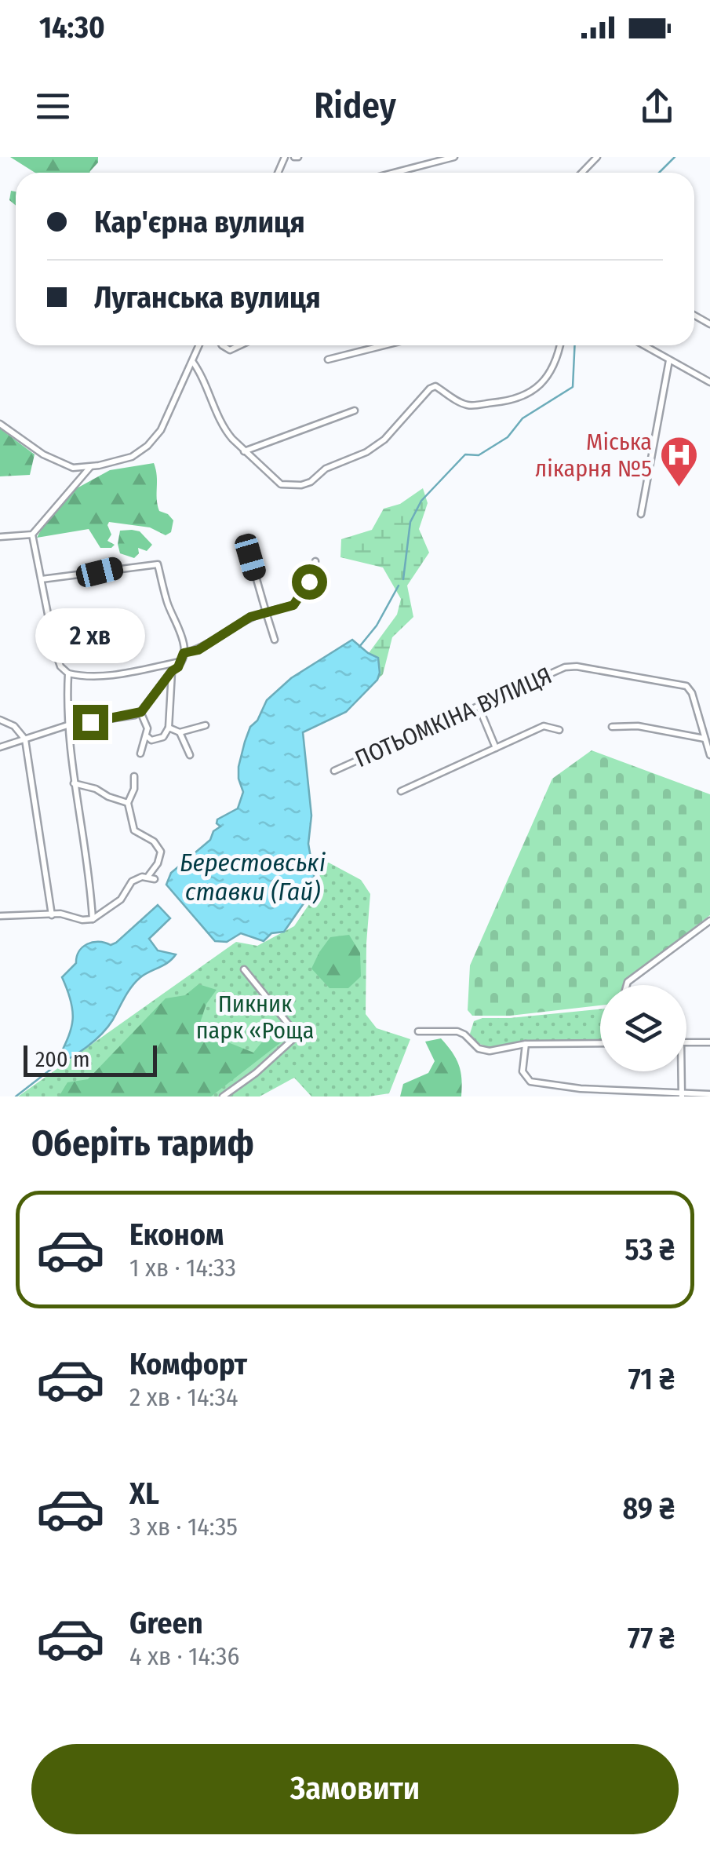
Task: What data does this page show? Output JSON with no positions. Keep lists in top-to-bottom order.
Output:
{
  "streets": {
    "street": ["ПОТЬОМКІНА ВУЛИЦЯ"]
  },
  "water": ["Берестовські ставки (Гай)"],
  "parks": ["Пикник парк «Роща"],
  "places": {
    "hospital": ["Міська лікарня №5"]
  },
  "scale_bar": "200 m",
  "page": {
    "status": "14:30",
    "header": "Ridey",
    "banner": ["Кар'єрна вулиця", "Луганська вулиця"],
    "bubble": "2 хв",
    "scale": "200 m",
    "heading": "Оберіть тариф",
    "list": [
      {
        "name": "Економ",
        "note": "1 хв · 14:33",
        "value": "53 ₴"
      },
      {
        "name": "Комфорт",
        "note": "2 хв · 14:34",
        "value": "71 ₴"
      },
      {
        "name": "XL",
        "note": "3 хв · 14:35",
        "value": "89 ₴"
      },
      {
        "name": "Green",
        "note": "4 хв · 14:36",
        "value": "77 ₴"
      }
    ],
    "buttons": "Замовити"
  }
}
